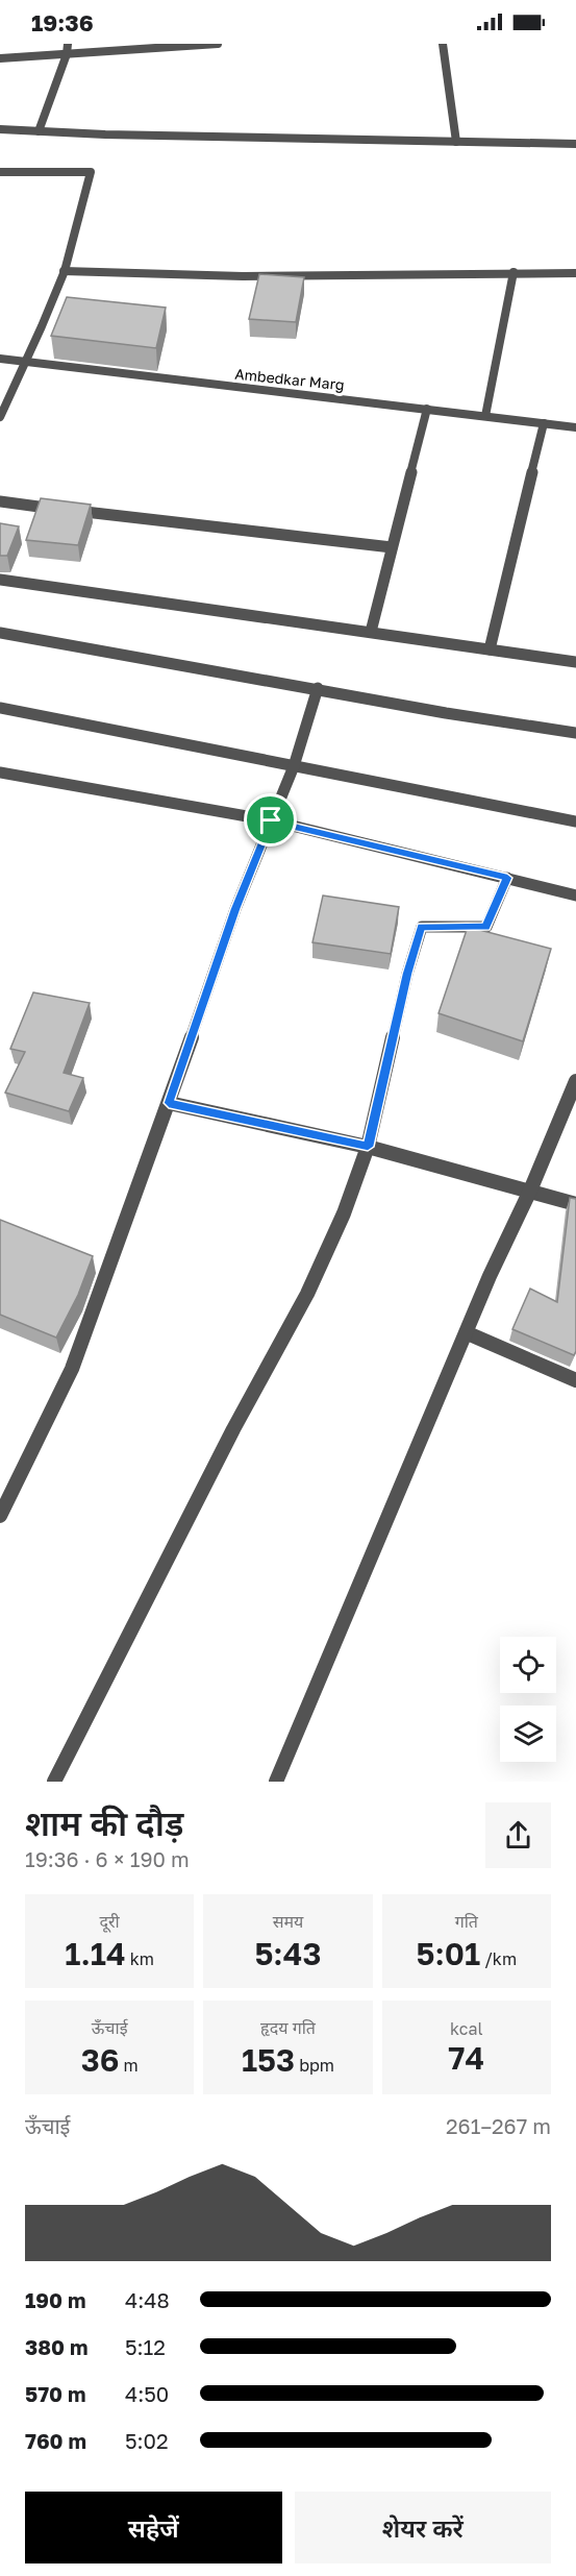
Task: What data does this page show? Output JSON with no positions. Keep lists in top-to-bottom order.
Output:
{
  "streets": {
    "street": ["Ambedkar Marg"]
  },
  "page": {
    "status": "19:36",
    "heading": ["शाम की दौड़", "19:36 · 6 × 190 m"],
    "stats": [
      ["दूरी", "1.14 km"],
      ["समय", "5:43"],
      ["गति", "5:01 /km"],
      ["ऊँचाई", "36 m"],
      ["हृदय गति", "153 bpm"],
      ["kcal", "74"]
    ],
    "chart": ["ऊँचाई", "261–267 m"],
    "list": [
      {
        "name": "190 m",
        "note": "4:48"
      },
      {
        "name": "380 m",
        "note": "5:12"
      },
      {
        "name": "570 m",
        "note": "4:50"
      },
      {
        "name": "760 m",
        "note": "5:02"
      }
    ],
    "buttons": ["सहेजें", "शेयर करें"]
  }
}
